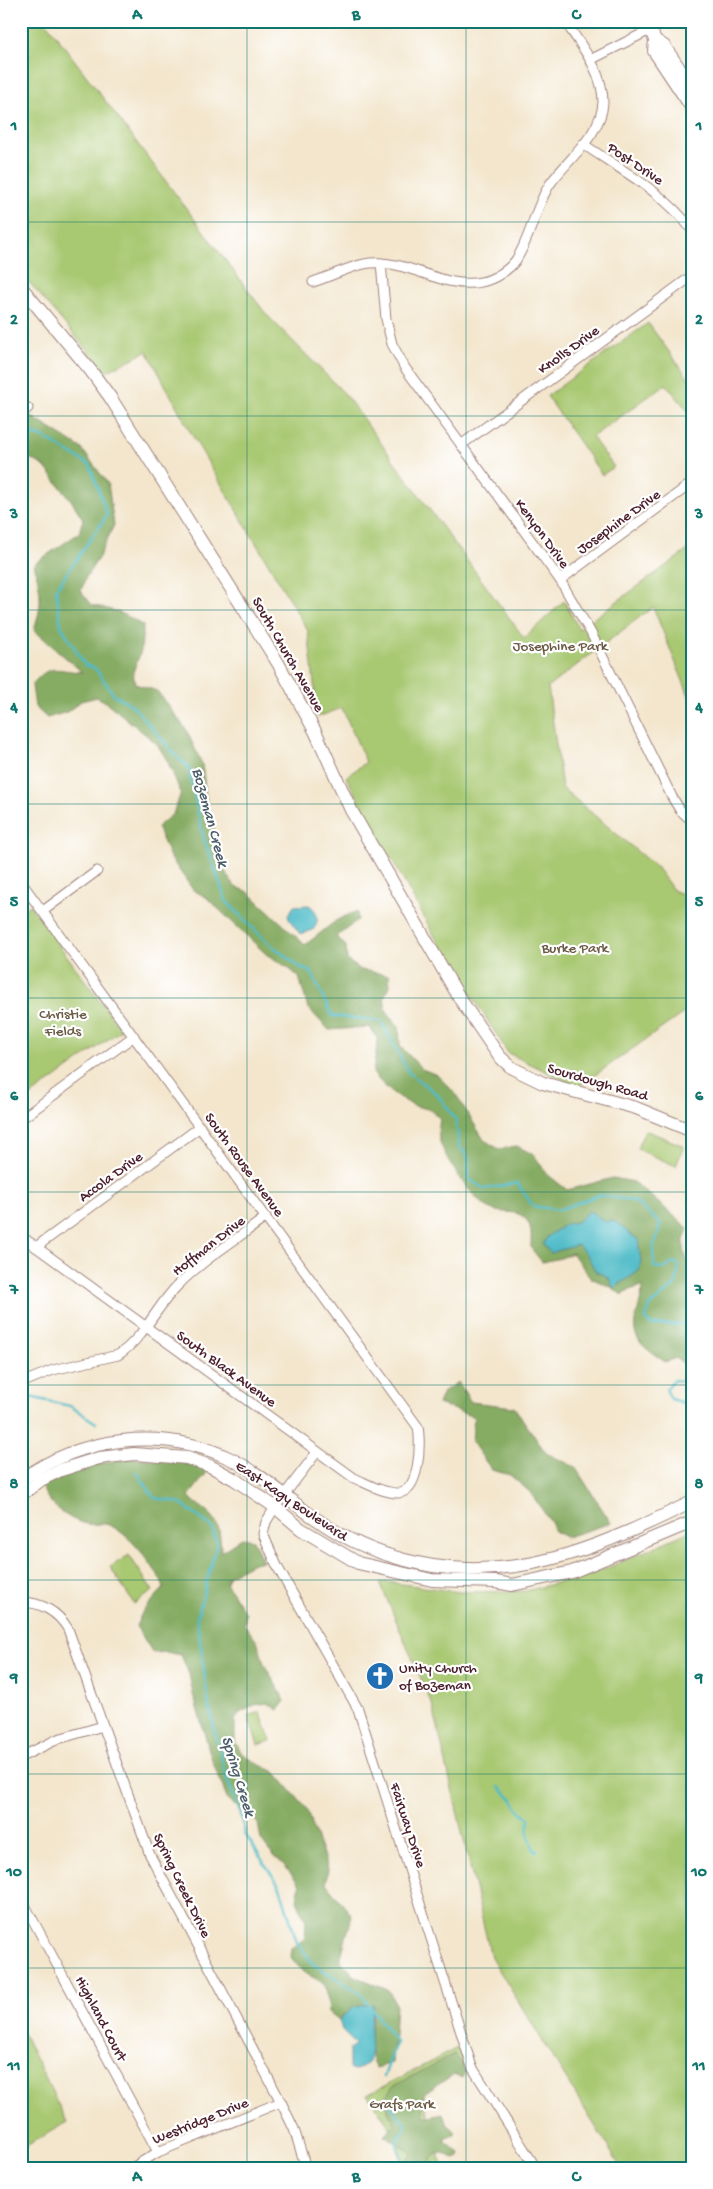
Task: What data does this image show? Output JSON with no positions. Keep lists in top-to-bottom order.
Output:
{
  "streets": {
    "main road": ["South Church Avenue", "Sourdough Road", "East Kagy Boulevard"],
    "street": [
      "Post Drive",
      "Knolls Drive",
      "Josephine Drive",
      "Kenyon Drive",
      "South Rouse Avenue",
      "Accola Drive",
      "Hoffman Drive",
      "South Black Avenue",
      "Fairway Drive",
      "Spring Creek Drive",
      "Highland Court",
      "Westridge Drive"
    ]
  },
  "crossings": [
    ["Knolls Drive", "Kenyon Drive"],
    ["Josephine Drive", "Kenyon Drive"],
    ["South Church Avenue", "Sourdough Road"],
    ["South Rouse Avenue", "Accola Drive"],
    ["South Rouse Avenue", "Hoffman Drive"],
    ["South Rouse Avenue", "South Black Avenue"],
    ["Accola Drive", "South Black Avenue"],
    ["Hoffman Drive", "South Black Avenue"],
    ["South Black Avenue", "Fairway Drive"],
    ["East Kagy Boulevard", "Fairway Drive"],
    ["Spring Creek Drive", "Westridge Drive"],
    ["Highland Court", "Westridge Drive"]
  ],
  "water": ["Bozeman Creek", "Spring Creek"],
  "parks": [
    "Josephine Park",
    "Burke Park",
    "Christie Fields",
    "Grafs Park"
  ],
  "places": {
    "church": ["Unity Church of Bozeman"]
  },
  "grid": {
    "columns": ["A", "B", "C"],
    "rows": [
      "1",
      "2",
      "3",
      "4",
      "5",
      "6",
      "7",
      "8",
      "9",
      "10",
      "11"
    ]
  }
}
